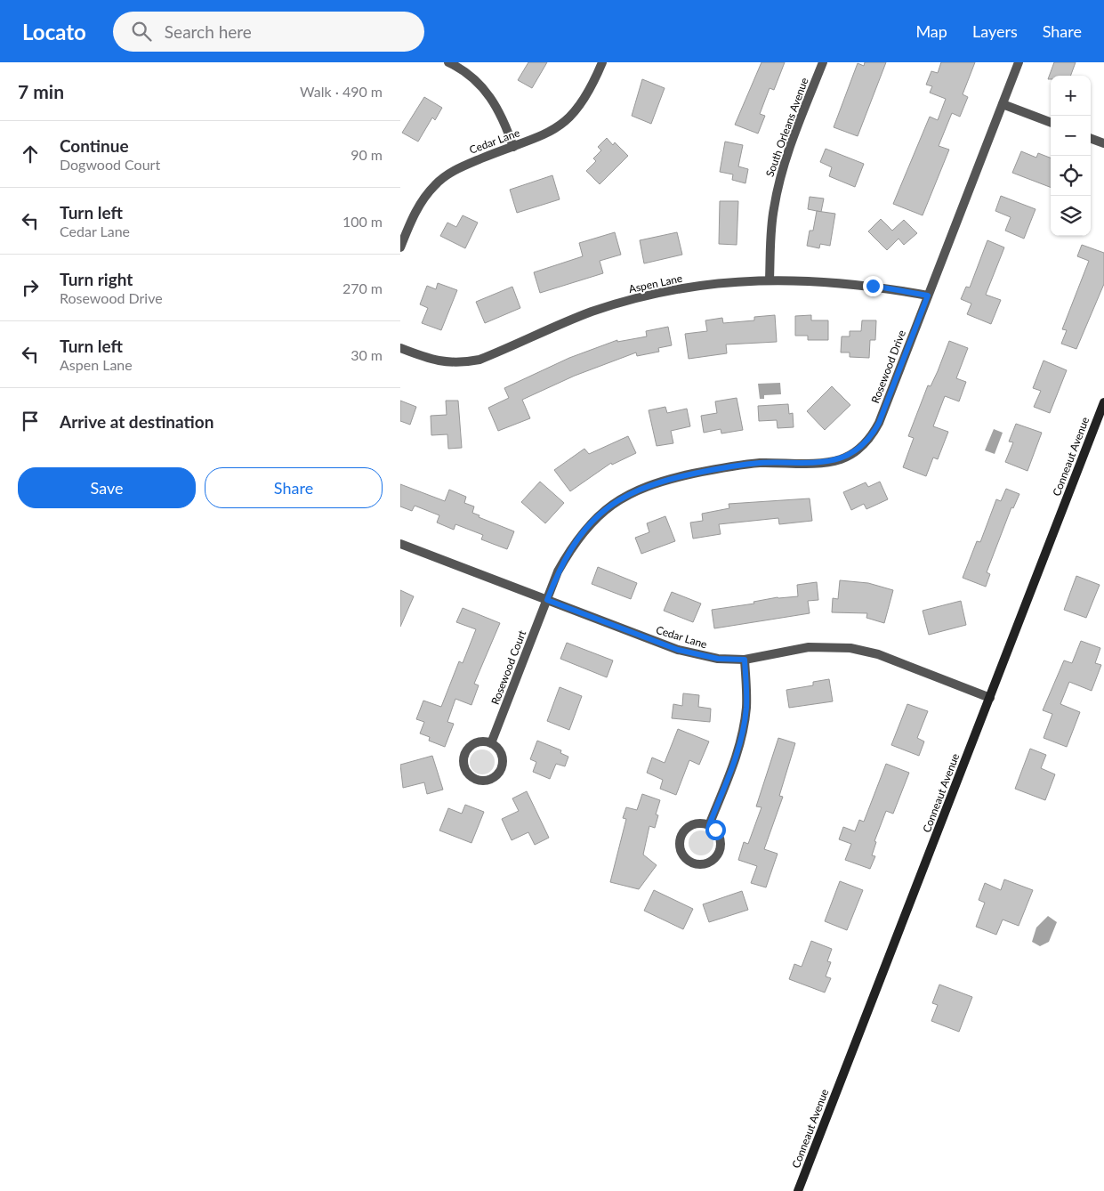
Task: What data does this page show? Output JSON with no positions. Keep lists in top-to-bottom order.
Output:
{
  "streets": {
    "street": [
      "South Orleans Avenue",
      "Cedar Lane",
      "Aspen Lane",
      "Rosewood Drive",
      "Conneaut Avenue",
      "Rosewood Court"
    ]
  },
  "crossings": [
    ["South Orleans Avenue", "Aspen Lane"],
    ["Cedar Lane", "Rosewood Drive"],
    ["Cedar Lane", "Conneaut Avenue"],
    ["Cedar Lane", "Rosewood Court"],
    ["Aspen Lane", "Rosewood Drive"],
    ["Rosewood Drive", "Rosewood Court"]
  ],
  "page": {
    "header": "Locato",
    "search": "Search here",
    "nav": ["Map", "Layers", "Share"],
    "heading": ["7 min", "Walk · 490 m"],
    "map_buttons": ["+", "−"],
    "list": [
      ["Continue", "Dogwood Court", "90 m"],
      ["Turn left", "Cedar Lane", "100 m"],
      ["Turn right", "Rosewood Drive", "270 m"],
      ["Turn left", "Aspen Lane", "30 m"],
      "Arrive at destination"
    ],
    "buttons": ["Save", "Share"]
  }
}
